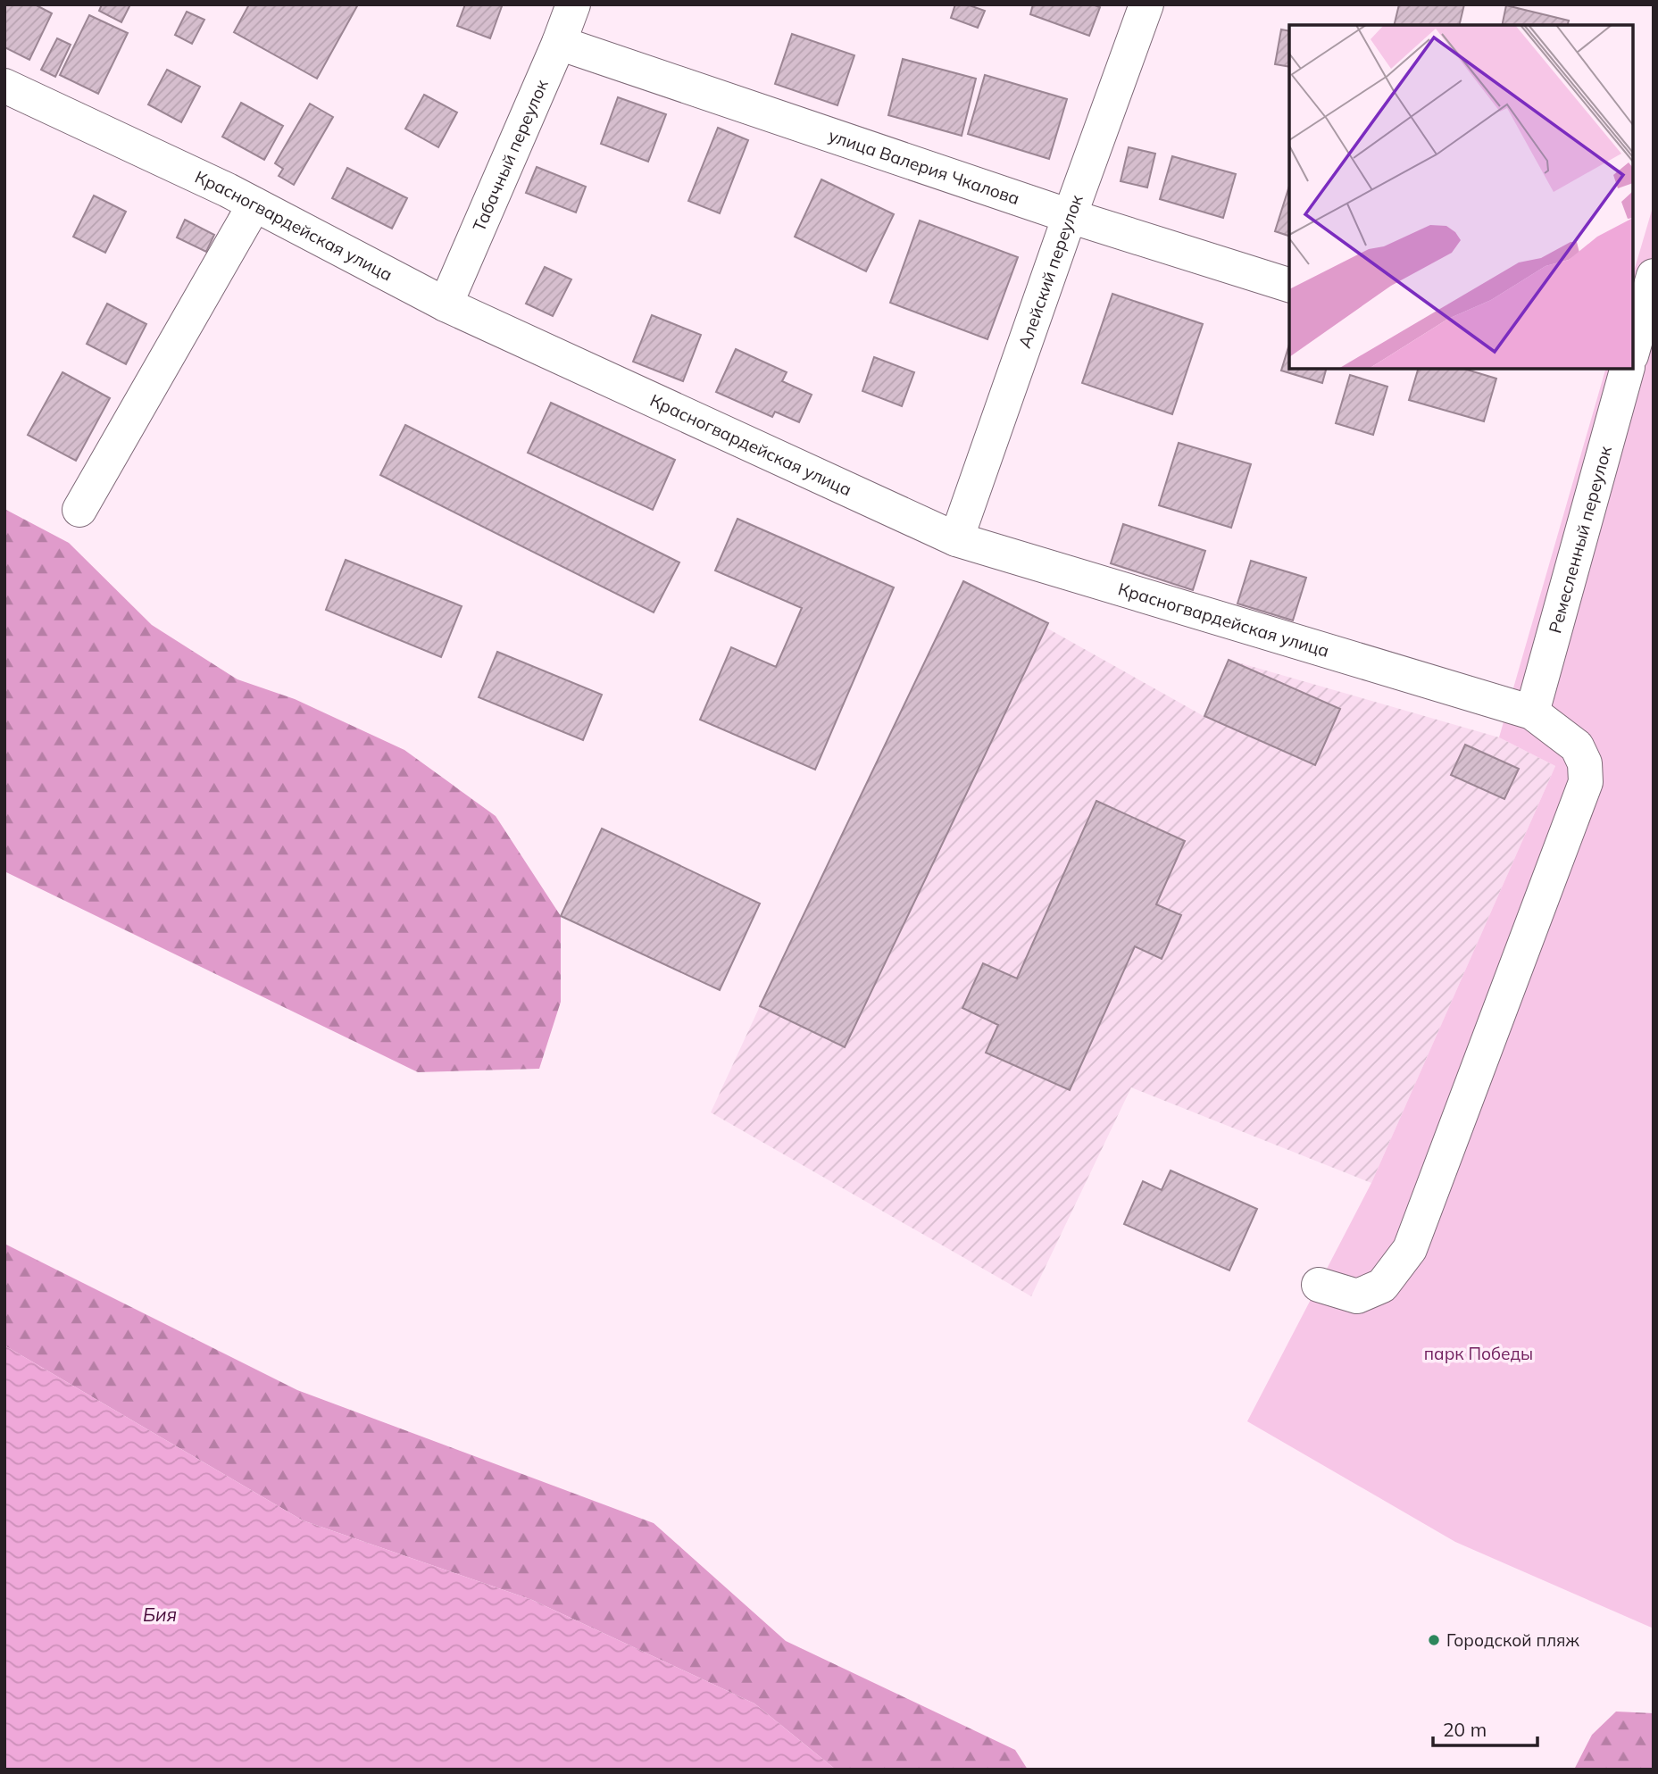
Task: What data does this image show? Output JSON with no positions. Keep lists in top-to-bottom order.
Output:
{
  "streets": {
    "street": [
      "Табачный переулок",
      "улица Валерия Чкалова",
      "Красногвардейская улица",
      "Алейский переулок",
      "Ремесленный переулок"
    ]
  },
  "crossings": [
    ["Табачный переулок", "улица Валерия Чкалова"],
    ["Табачный переулок", "Красногвардейская улица"],
    ["улица Валерия Чкалова", "Алейский переулок"],
    ["Красногвардейская улица", "Алейский переулок"],
    ["Красногвардейская улица", "Ремесленный переулок"]
  ],
  "water": ["Бия"],
  "parks": ["парк Победы"],
  "places": ["Городской пляж"],
  "scale_bar": "20 m"
}
